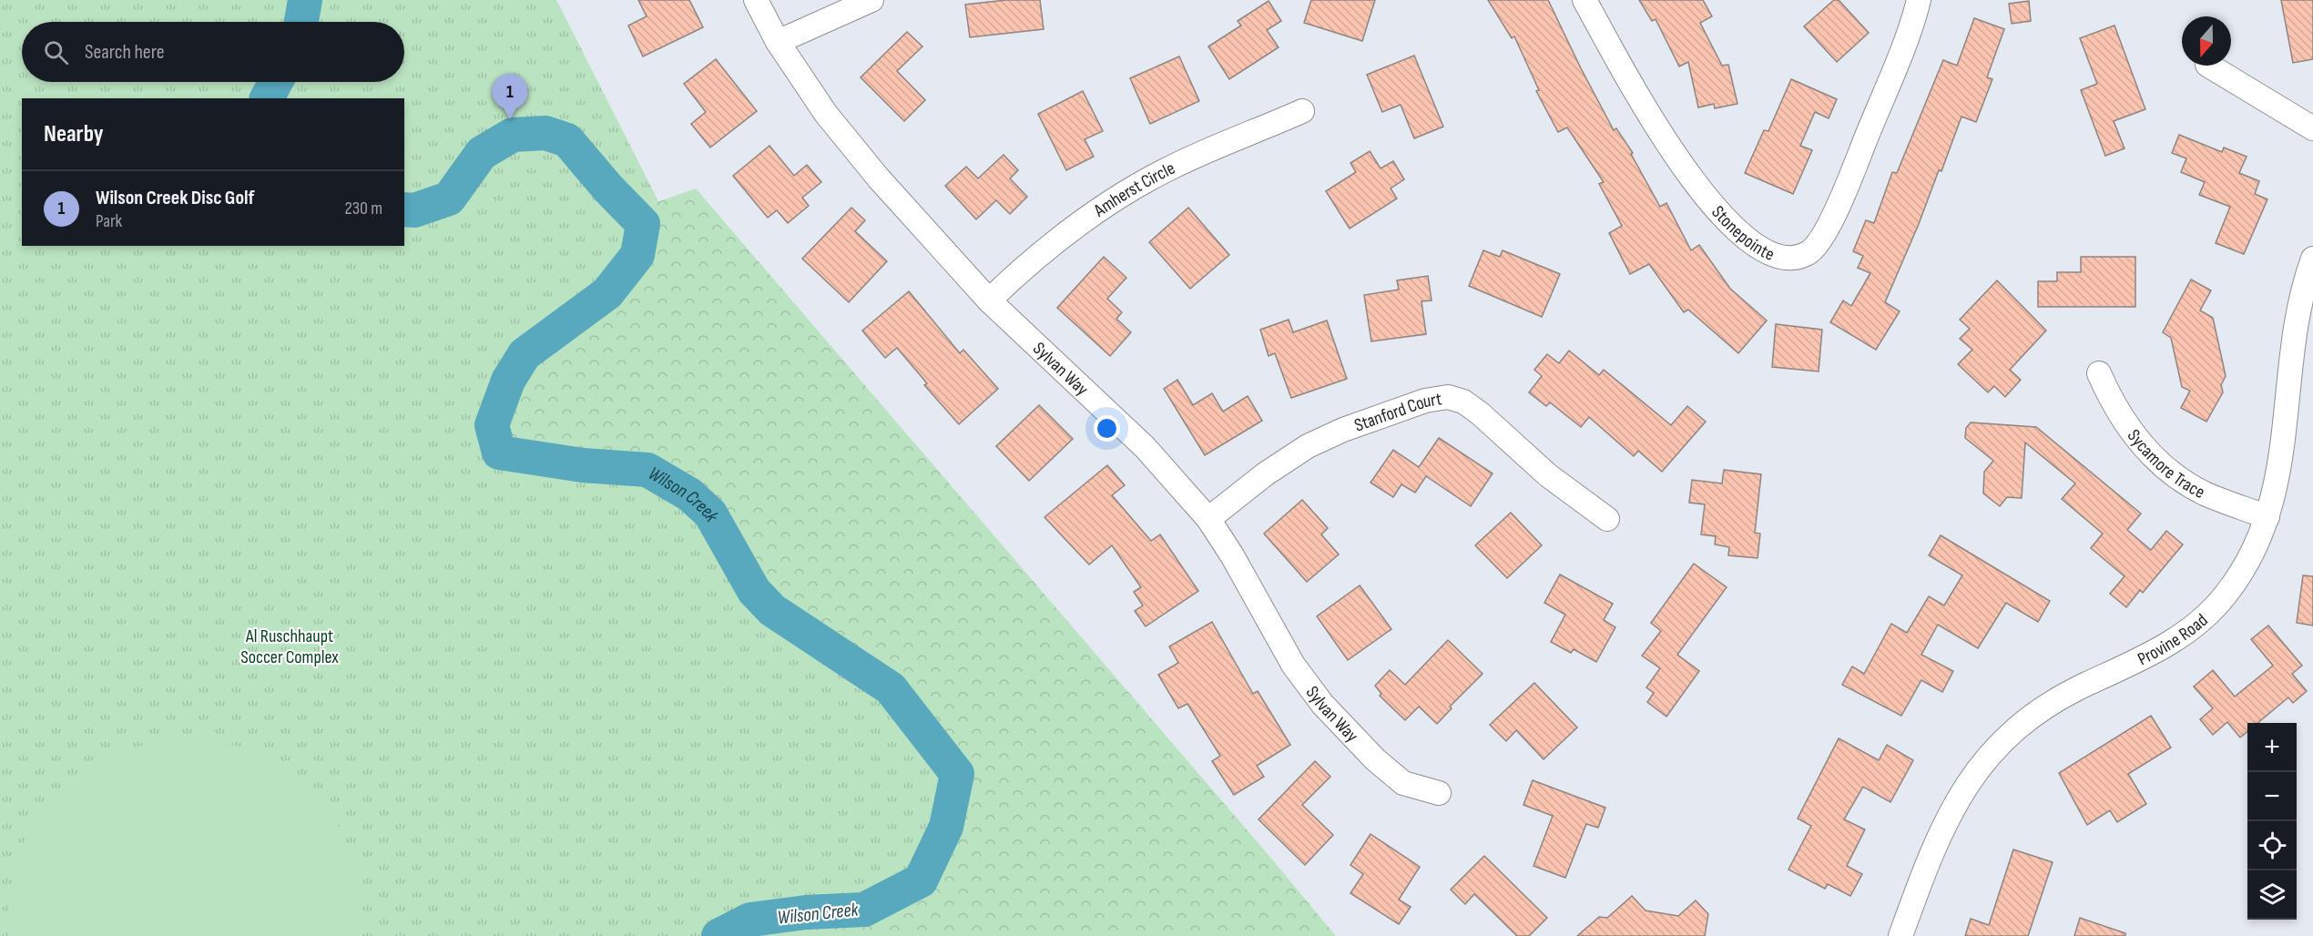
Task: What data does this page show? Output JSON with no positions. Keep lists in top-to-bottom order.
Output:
{
  "streets": {
    "street": [
      "Amherst Circle",
      "Stonepointe",
      "Sylvan Way",
      "Stanford Court",
      "Sycamore Trace",
      "Provine Road"
    ]
  },
  "crossings": [
    ["Amherst Circle", "Sylvan Way"],
    ["Sylvan Way", "Stanford Court"],
    ["Sycamore Trace", "Provine Road"]
  ],
  "water": ["Wilson Creek"],
  "parks": ["Al Ruschhaupt Soccer Complex"],
  "north": "bottom",
  "page": {
    "search": "Search here",
    "pins": "1",
    "heading": "Nearby",
    "list": [
      {
        "mark": "1",
        "name": "Wilson Creek Disc Golf",
        "note": "Park",
        "value": "230 m"
      }
    ],
    "map_buttons": ["+", "−"]
  }
}
